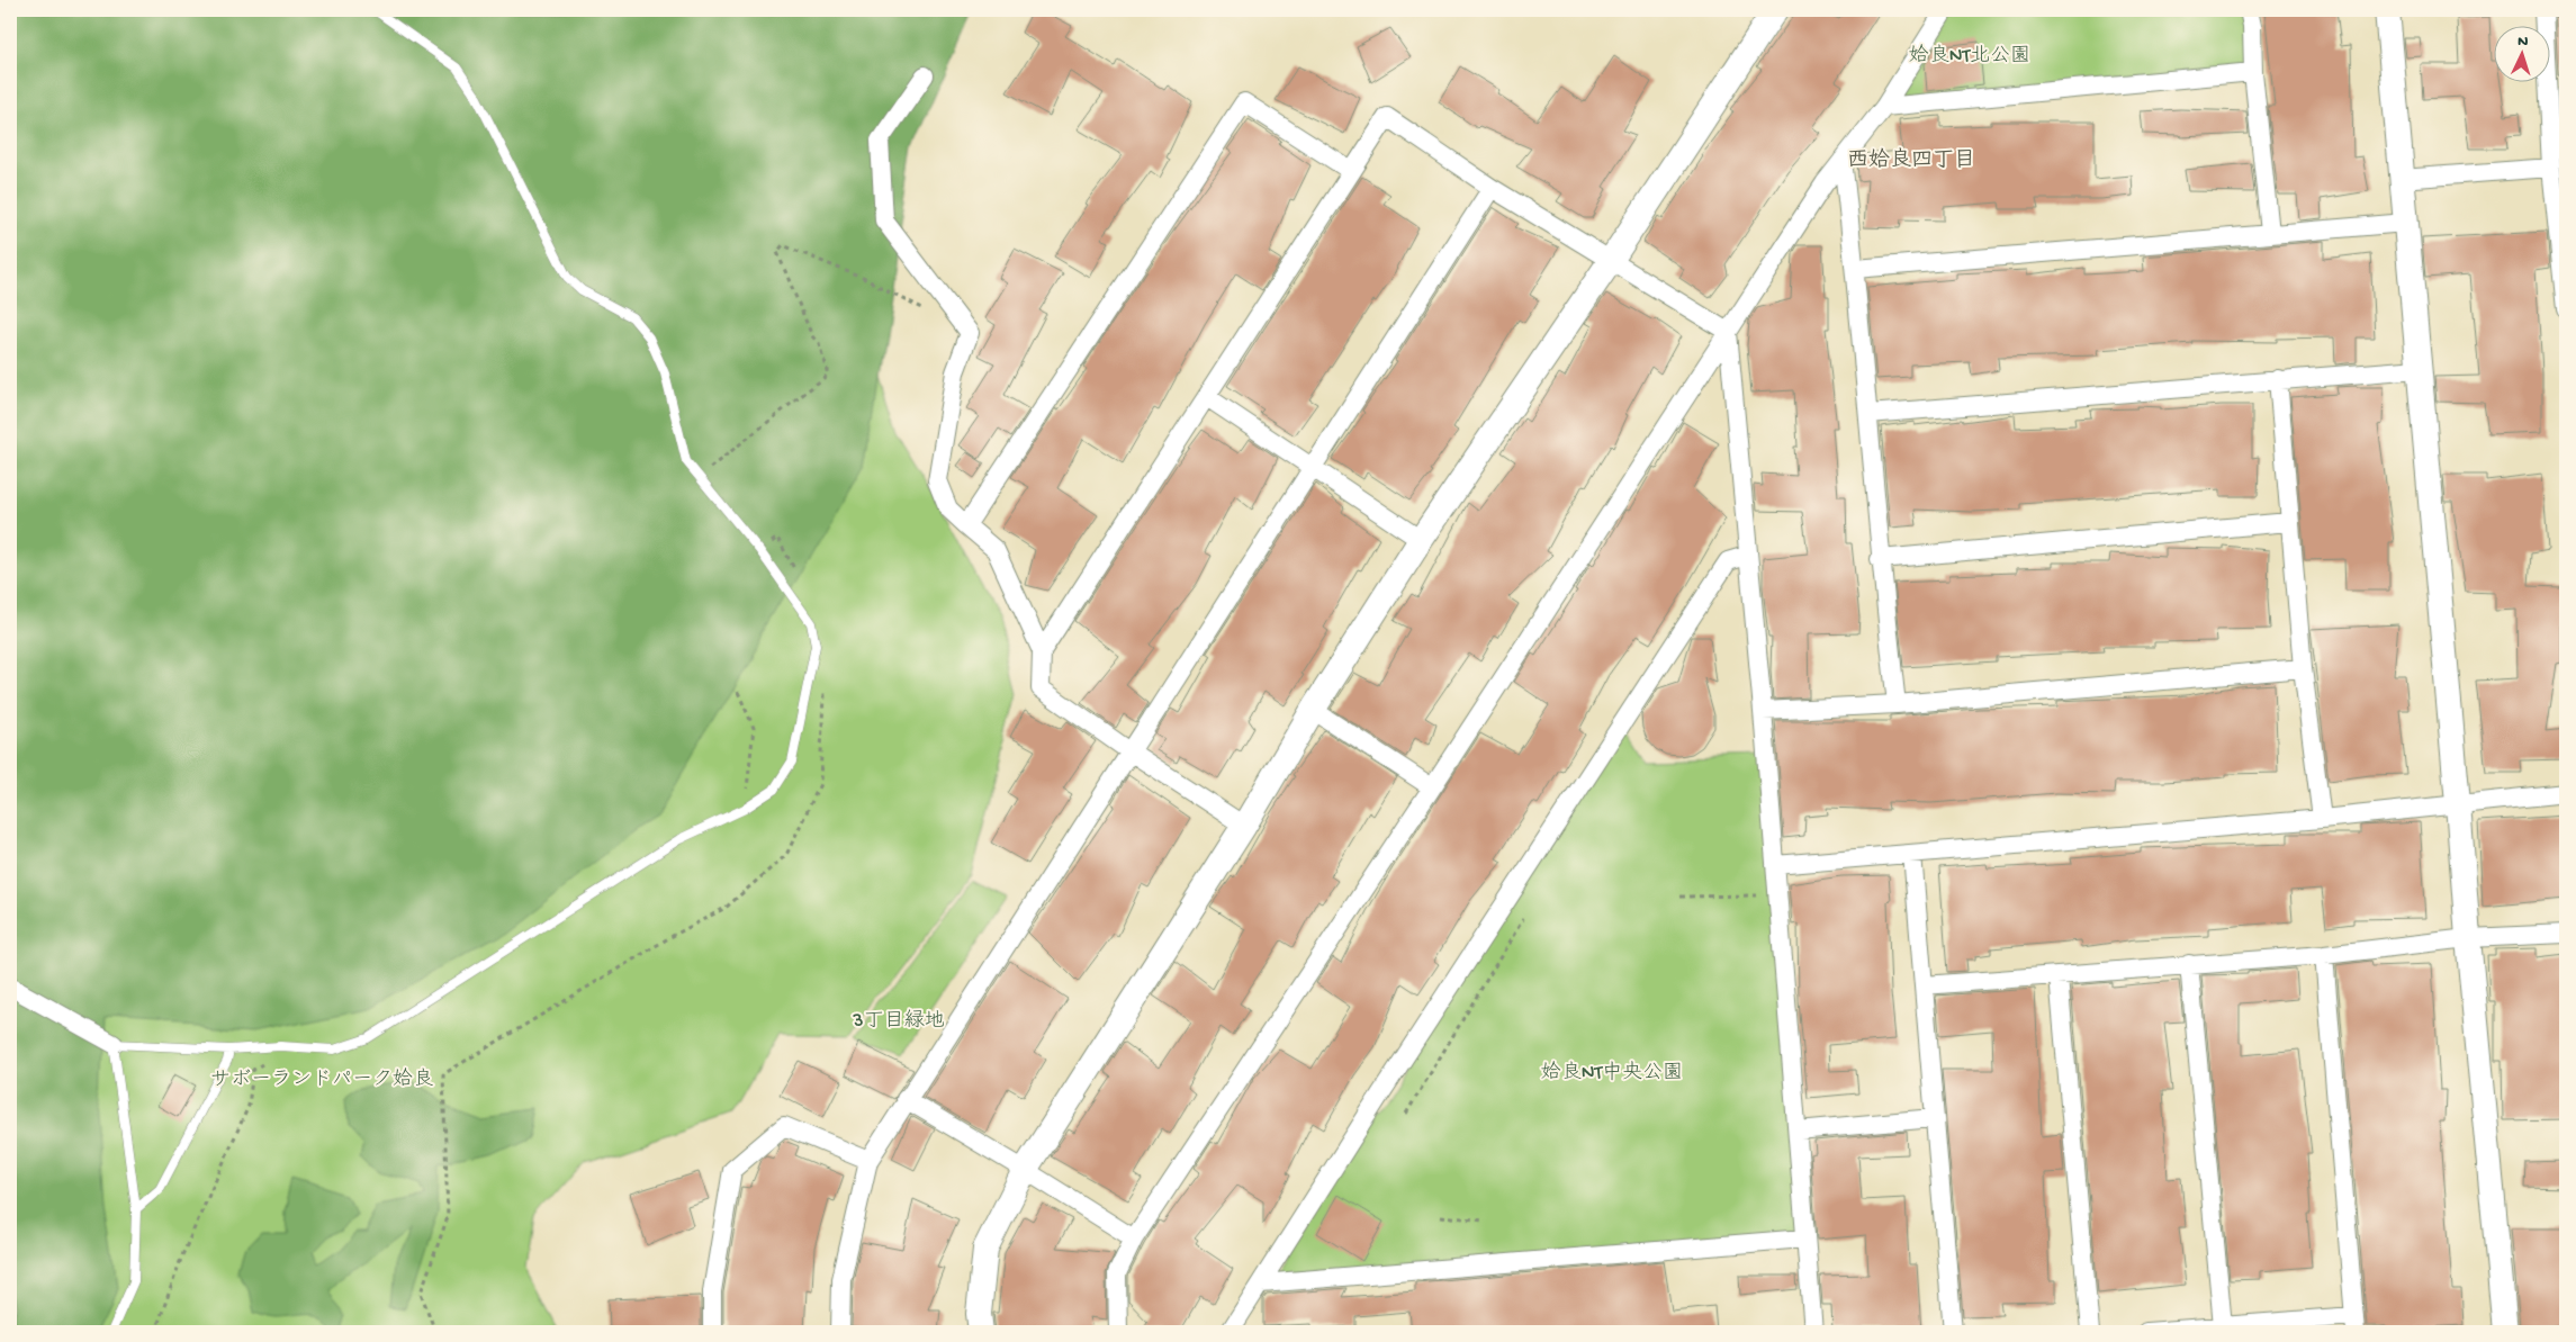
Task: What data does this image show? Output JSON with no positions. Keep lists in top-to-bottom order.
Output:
{
  "districts": ["西姶良四丁目"],
  "parks": [
    "姶良NT北公園",
    "3丁目緑地",
    "姶良NT中央公園",
    "サボーランドパーク姶良"
  ],
  "north": "top"
}
